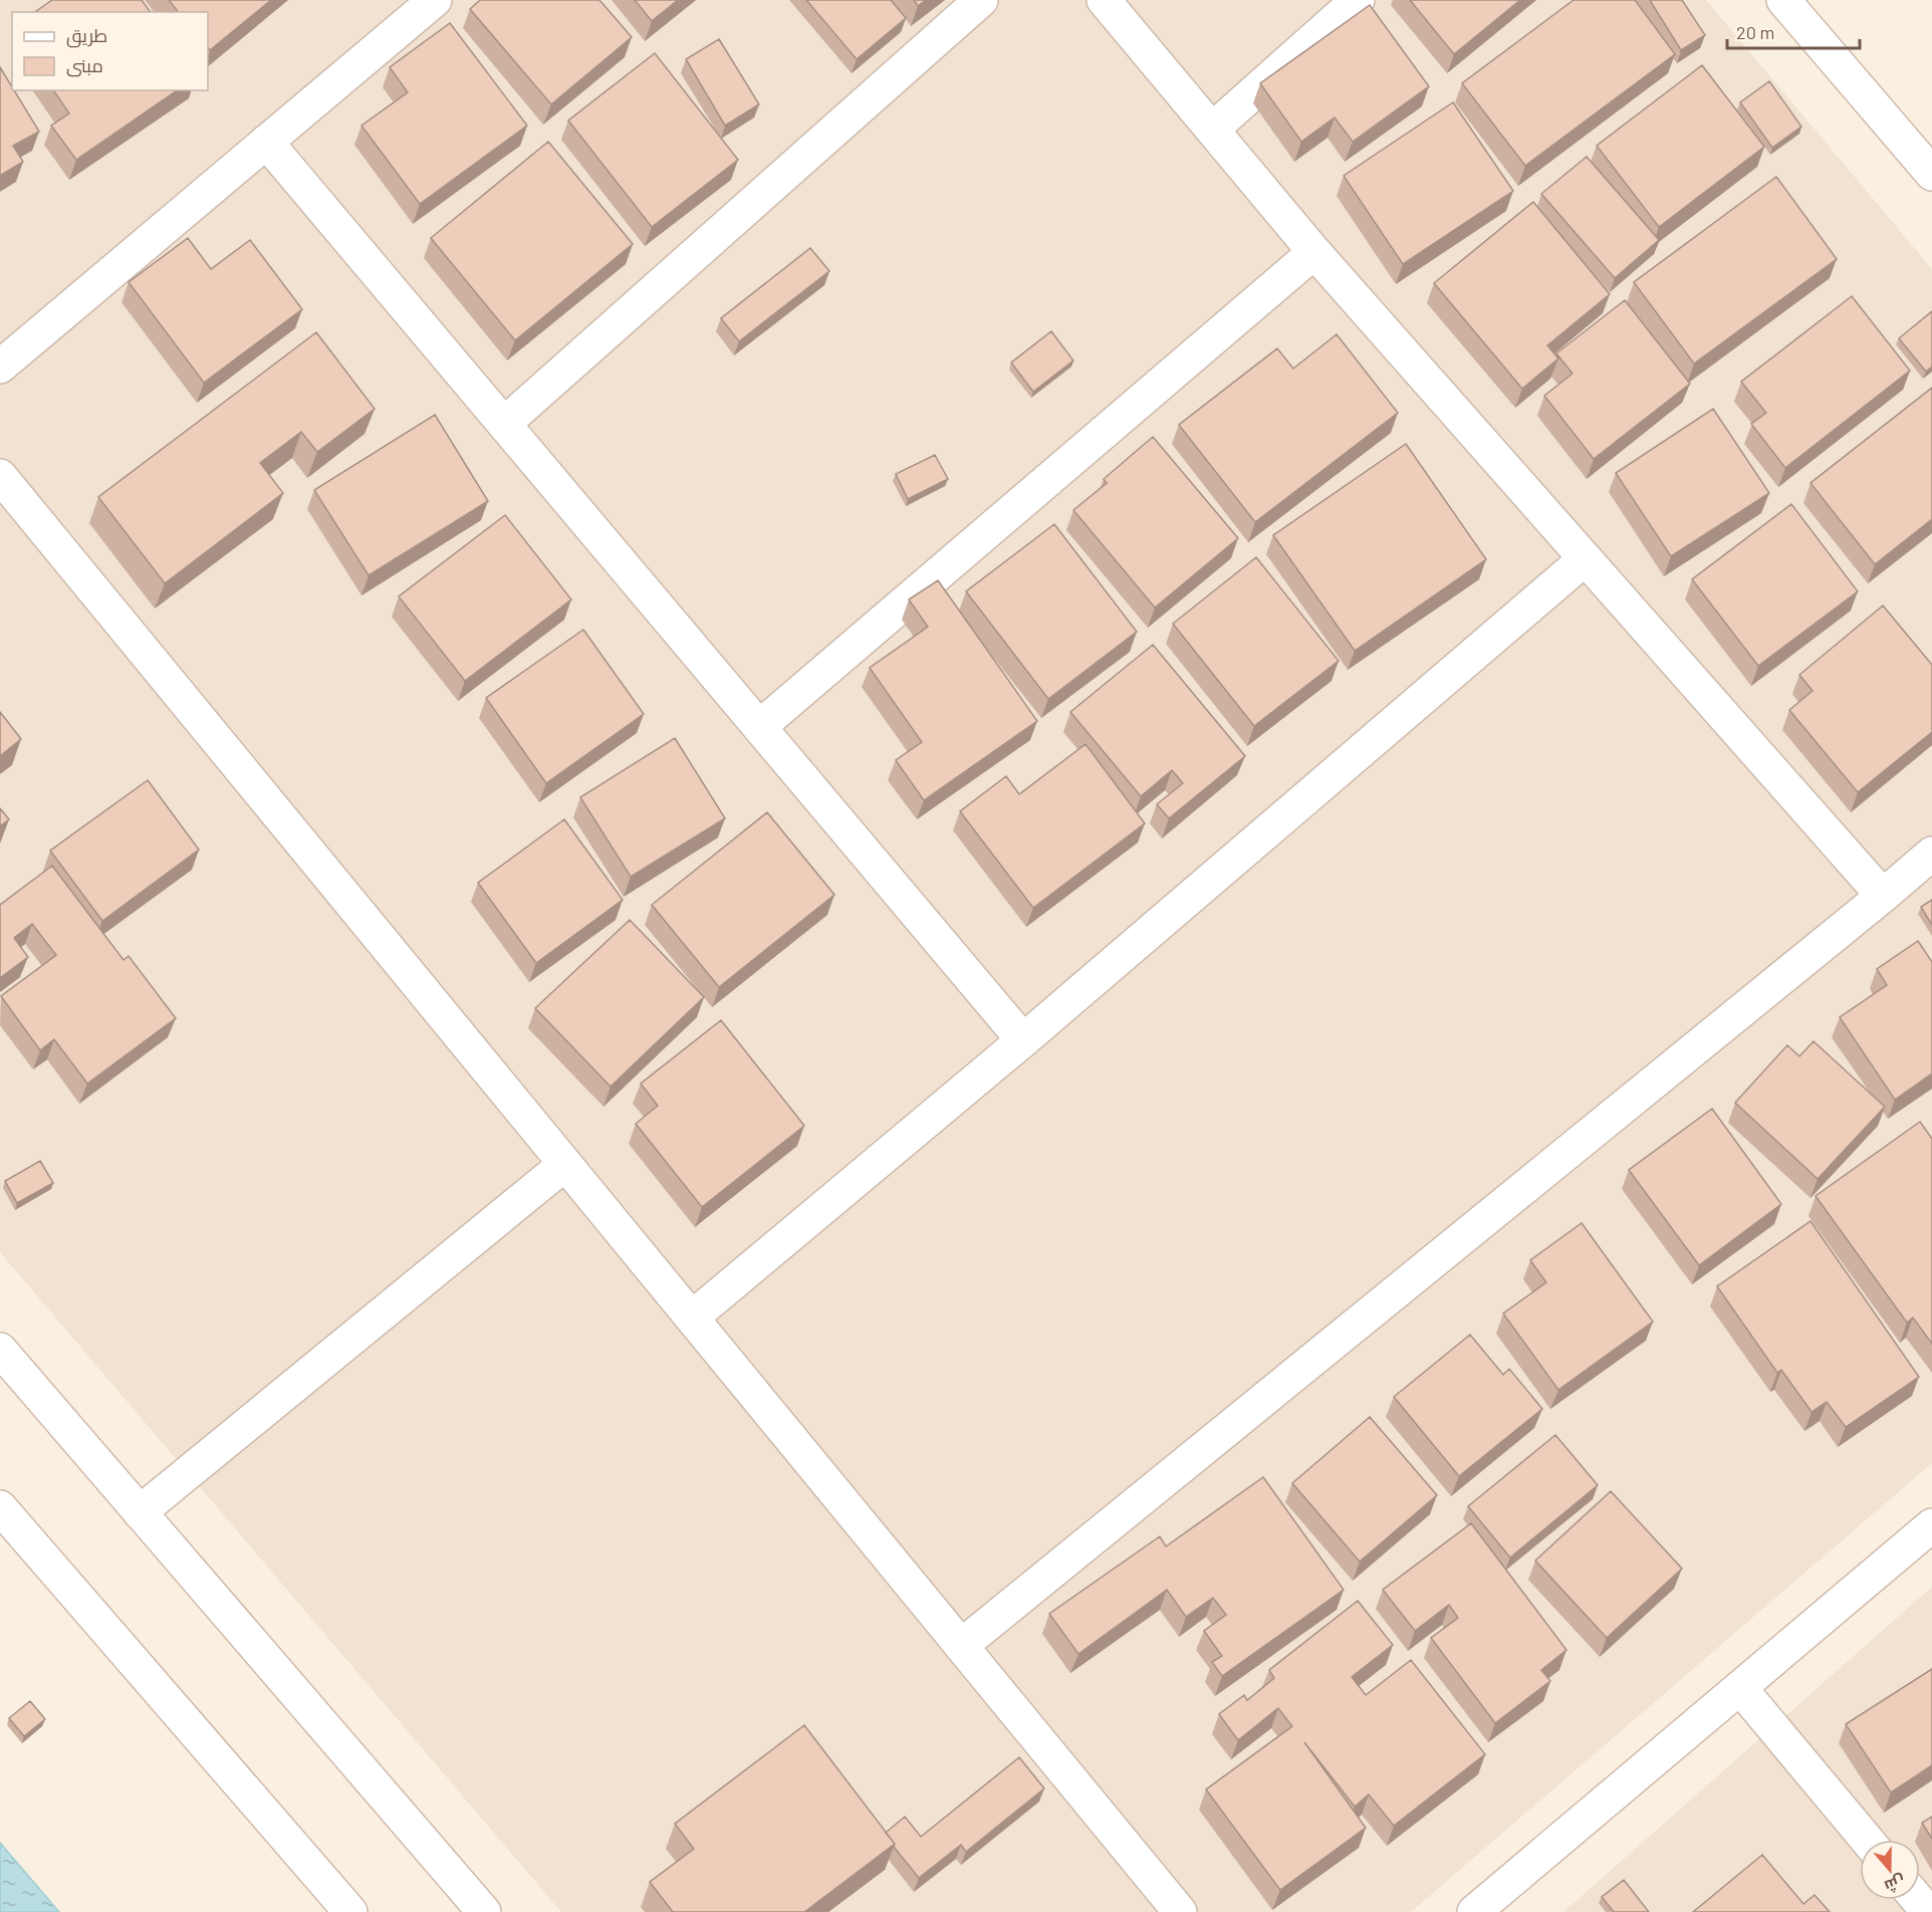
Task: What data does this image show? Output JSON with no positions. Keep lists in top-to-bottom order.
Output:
{
  "legend": ["طريق", "مبنى"],
  "scale_bar": "20 m",
  "north": "bottom"
}
